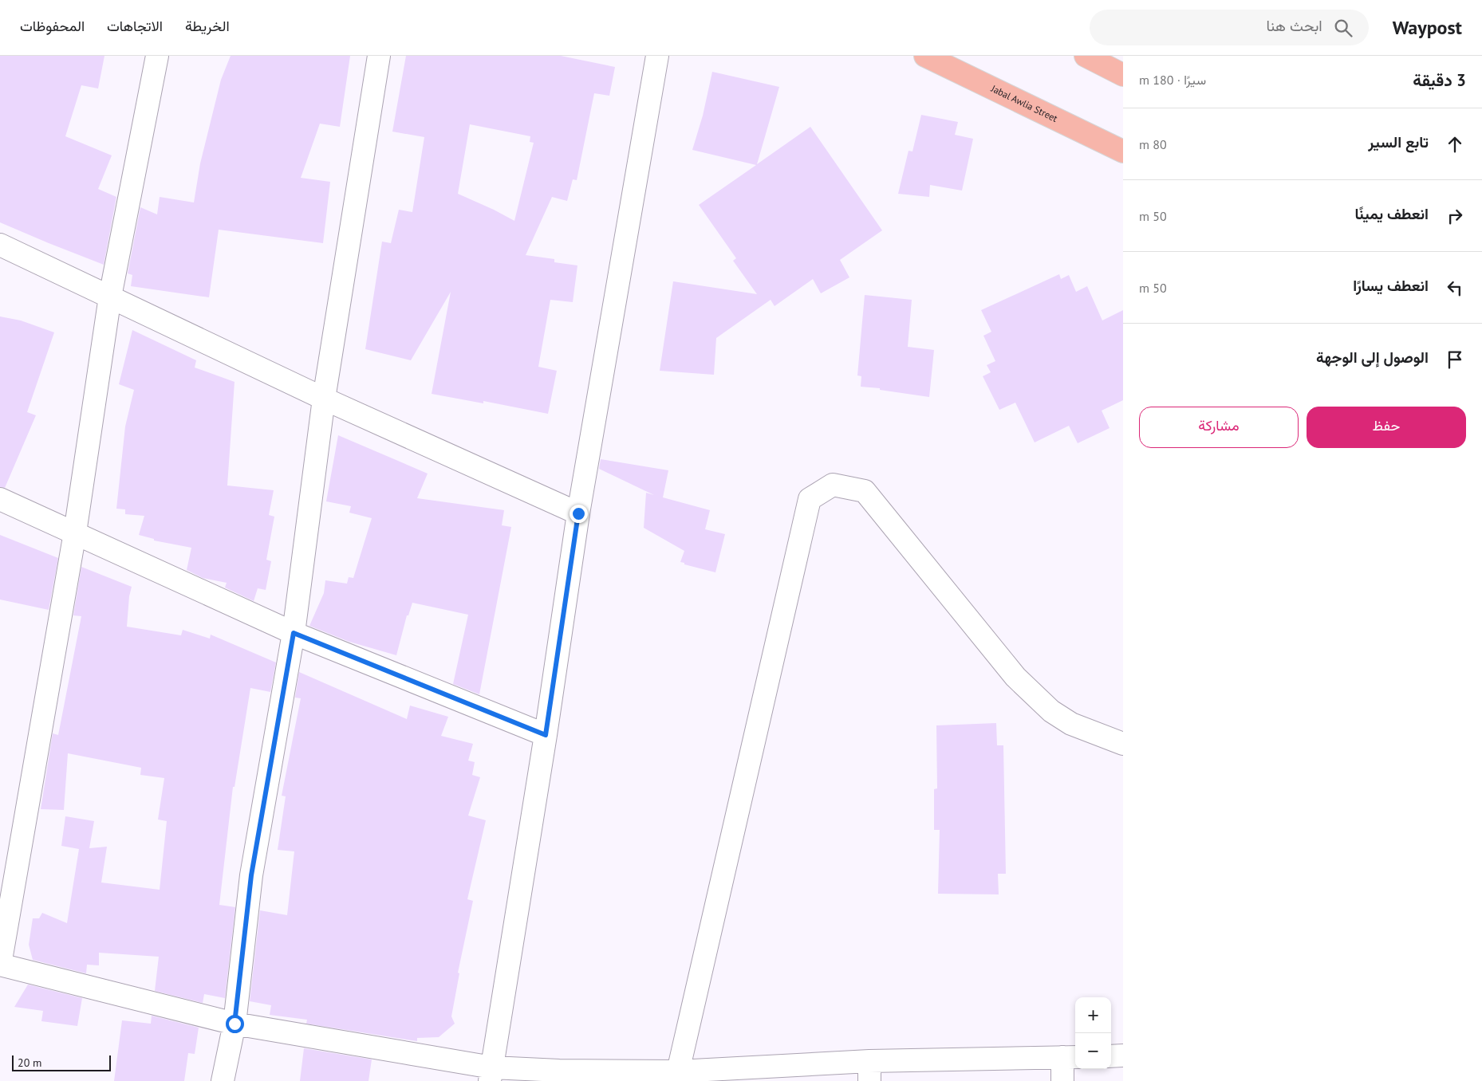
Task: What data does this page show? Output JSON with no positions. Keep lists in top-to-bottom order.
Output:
{
  "streets": {
    "main road": ["Jabal Awlia Street"]
  },
  "scale_bar": "20 m",
  "page": {
    "header": "Waypost",
    "search": "ابحث هنا",
    "nav": ["الخريطة", "الاتجاهات", "المحفوظات"],
    "heading": ["3 دقيقة", "سيرًا · 180 m"],
    "list": [
      ["تابع السير", "80 m"],
      ["انعطف يمينًا", "50 m"],
      ["انعطف يسارًا", "50 m"],
      "الوصول إلى الوجهة"
    ],
    "buttons": ["حفظ", "مشاركة"],
    "map_buttons": ["+", "−"],
    "scale": "20 m"
  }
}
